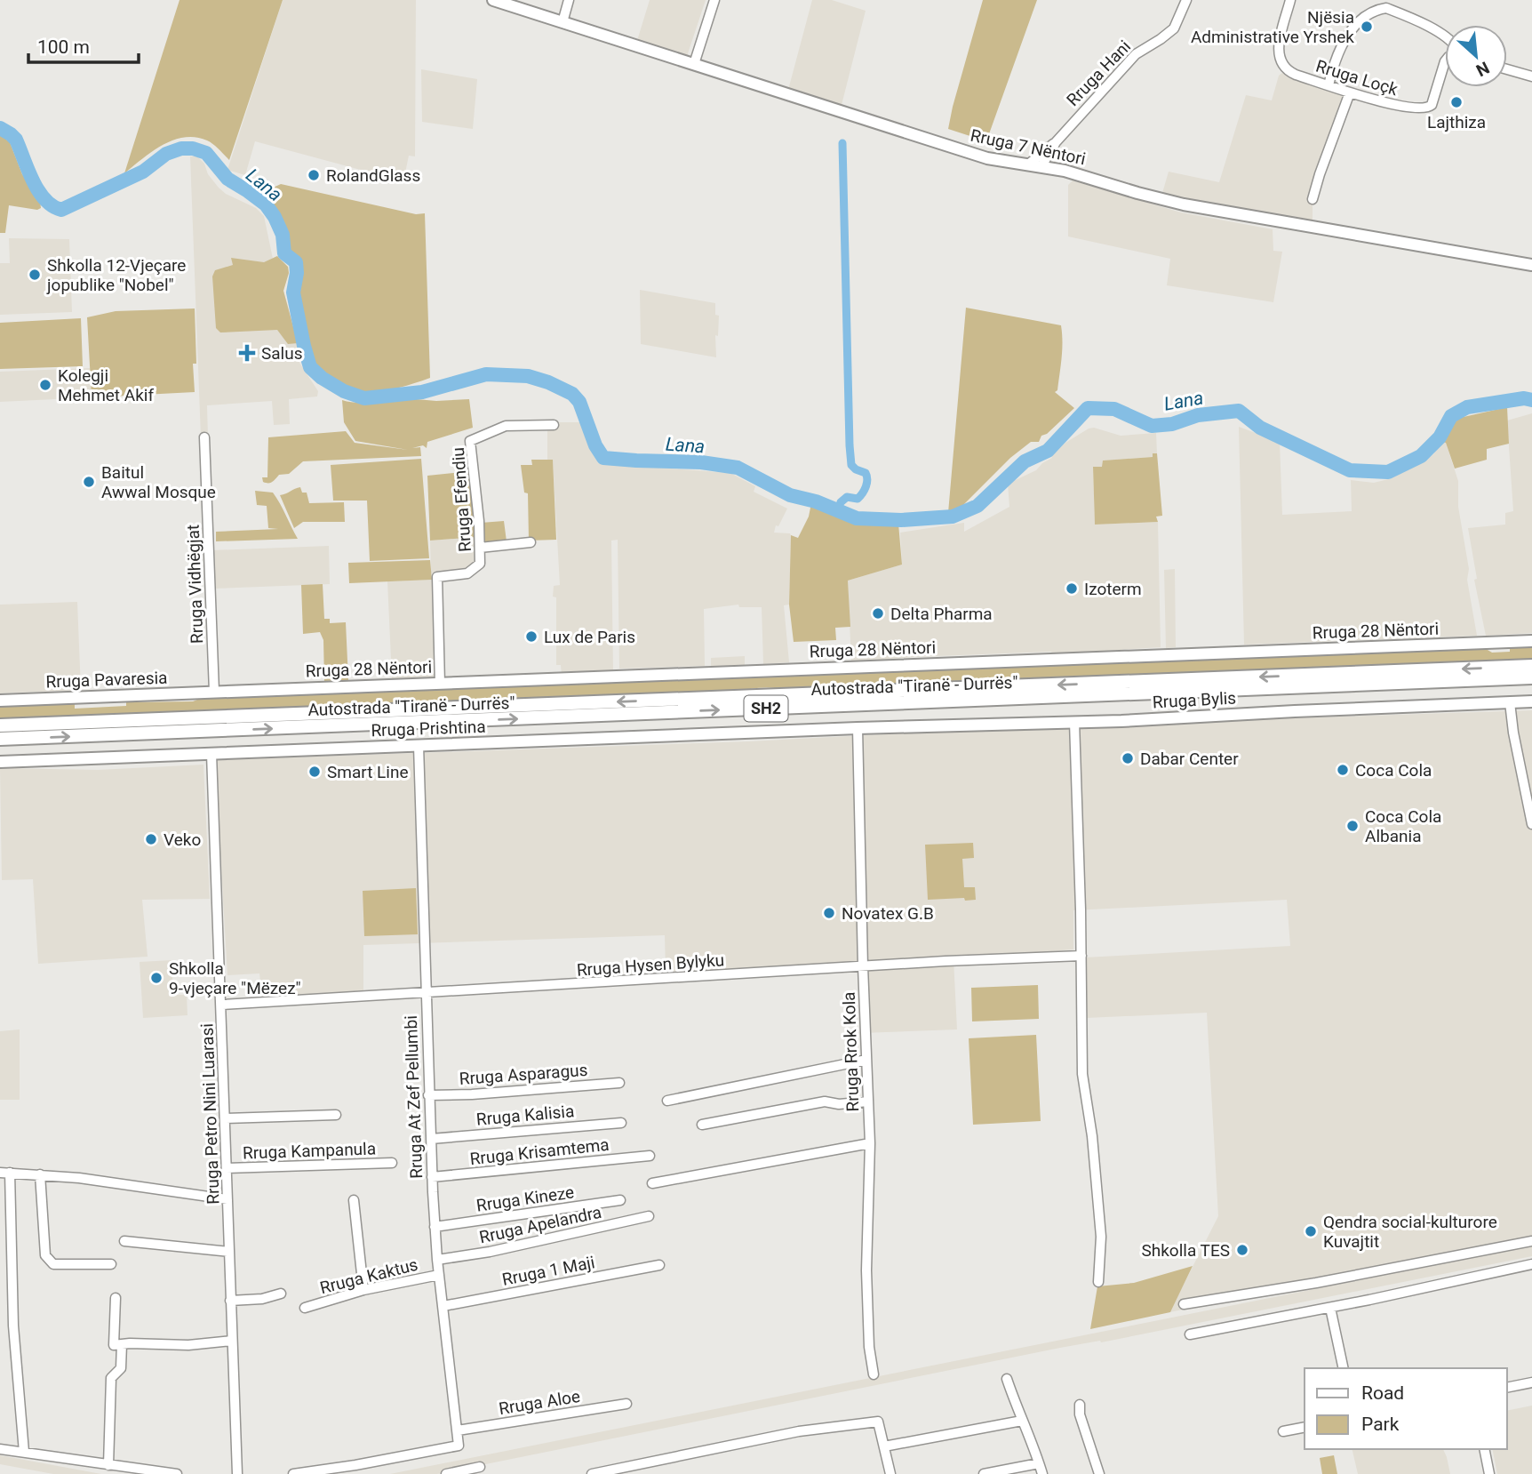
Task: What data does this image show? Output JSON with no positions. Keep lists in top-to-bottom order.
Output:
{
  "streets": {
    "highway": ["Autostrada \"Tiranë - Durrës\"", "SH2"],
    "main road": [
      "Rruga 7 Nëntori",
      "Rruga 28 Nëntori",
      "Rruga Pavaresia",
      "Rruga Bylis",
      "Rruga Prishtina"
    ],
    "street": [
      "Rruga Hani",
      "Rruga Loçk",
      "Rruga Efendiu",
      "Rruga Vidhëgjat",
      "Rruga Hysen Bylyku",
      "Rruga Rrok Kola",
      "Rruga Asparagus",
      "Rruga At Zef Pellumbi",
      "Rruga Petro Nini Luarasi",
      "Rruga Kalisia",
      "Rruga Kampanula",
      "Rruga Krisamtema",
      "Rruga Kineze",
      "Rruga Apelandra",
      "Rruga 1 Maji",
      "Rruga Kaktus",
      "Rruga Aloe"
    ]
  },
  "crossings": [
    ["Rruga Hani", "Rruga 7 Nëntori"],
    ["Rruga Efendiu", "Rruga 28 Nëntori"],
    ["Rruga Vidhëgjat", "Rruga 28 Nëntori"],
    ["Rruga Vidhëgjat", "Rruga Pavaresia"],
    ["Rruga 28 Nëntori", "Rruga Pavaresia"],
    ["Rruga Bylis", "Rruga Prishtina"],
    ["Rruga Bylis", "Rruga Rrok Kola"],
    ["Rruga Prishtina", "Rruga Rrok Kola"],
    ["Rruga Prishtina", "Rruga At Zef Pellumbi"],
    ["Rruga Prishtina", "Rruga Petro Nini Luarasi"],
    ["Rruga Hysen Bylyku", "Rruga Rrok Kola"],
    ["Rruga Hysen Bylyku", "Rruga At Zef Pellumbi"],
    ["Rruga Hysen Bylyku", "Rruga Petro Nini Luarasi"],
    ["Rruga Asparagus", "Rruga At Zef Pellumbi"],
    ["Rruga At Zef Pellumbi", "Rruga Kalisia"],
    ["Rruga At Zef Pellumbi", "Rruga Krisamtema"],
    ["Rruga At Zef Pellumbi", "Rruga Kineze"],
    ["Rruga At Zef Pellumbi", "Rruga Apelandra"],
    ["Rruga At Zef Pellumbi", "Rruga 1 Maji"],
    ["Rruga At Zef Pellumbi", "Rruga Kaktus"],
    ["Rruga At Zef Pellumbi", "Rruga Aloe"],
    ["Rruga Petro Nini Luarasi", "Rruga Kampanula"]
  ],
  "water": ["Lana"],
  "places": {
    "other": [
      "Njësia Administrative Yrshek",
      "Lajthiza",
      "RolandGlass",
      "Shkolla 12-Vjeçare jopublike \"Nobel\"",
      "Kolegji Mehmet Akif",
      "Baitul Awwal Mosque",
      "Izoterm",
      "Delta Pharma",
      "Lux de Paris",
      "Dabar Center",
      "Coca Cola",
      "Smart Line",
      "Coca Cola Albania",
      "Veko",
      "Novatex G.B",
      "Shkolla 9-vjeçare \"Mëzez\"",
      "Qendra social-kulturore Kuvajtit",
      "Shkolla TES"
    ],
    "health": ["Salus"]
  },
  "legend": ["Road", "Park"],
  "scale_bar": "100 m",
  "north": "bottom right"
}
